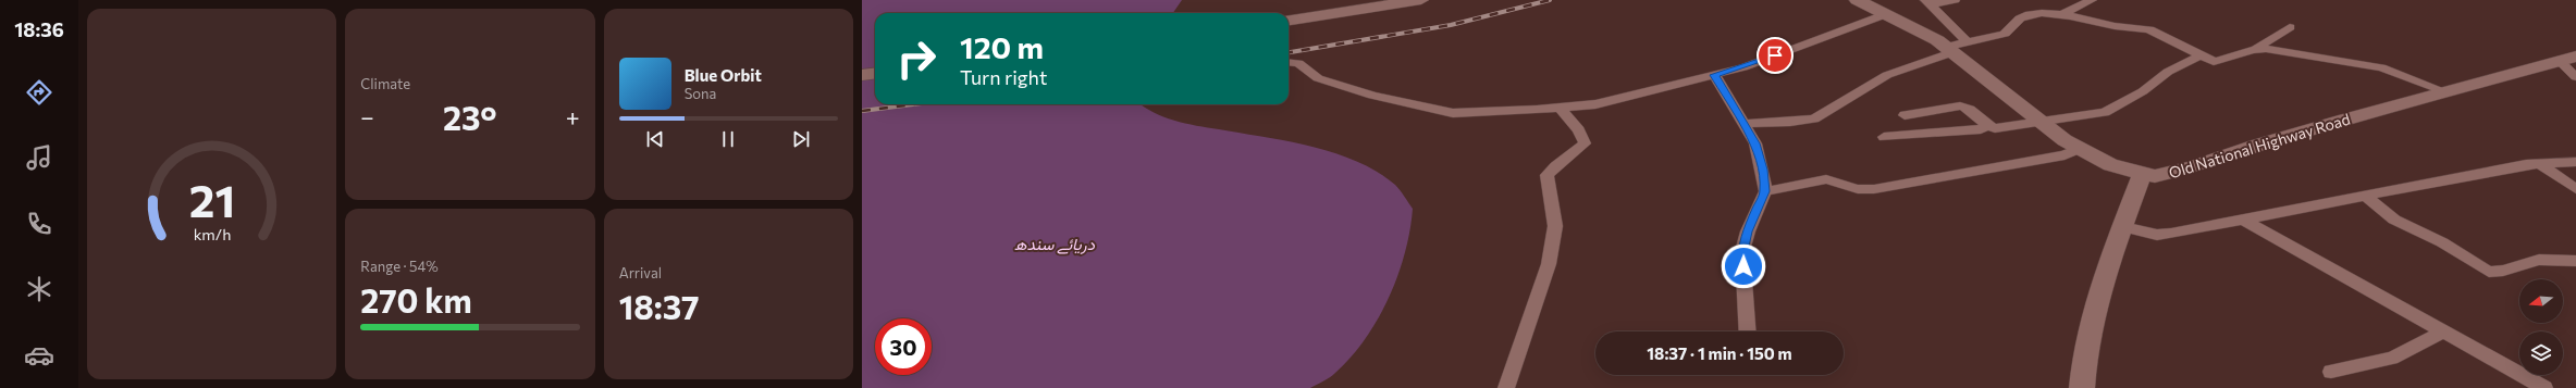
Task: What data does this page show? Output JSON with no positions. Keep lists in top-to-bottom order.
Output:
{
  "streets": {
    "main road": ["Old National Highway Road"]
  },
  "water": ["دریائے سندھ"],
  "north": "left",
  "page": {
    "tabs": "18:36",
    "tile": [
      "Climate",
      ["Range · 54%", "270 km"],
      ["Arrival", "18:37"]
    ],
    "turn": ["120 m", "Turn right"],
    "song": ["Blue Orbit", "Sona"],
    "heat": ["−", "23°", "+"],
    "limit": "30",
    "trip": "18:37 · 1 min · 150 m",
    "gauge": ["21", "km/h"]
  }
}
